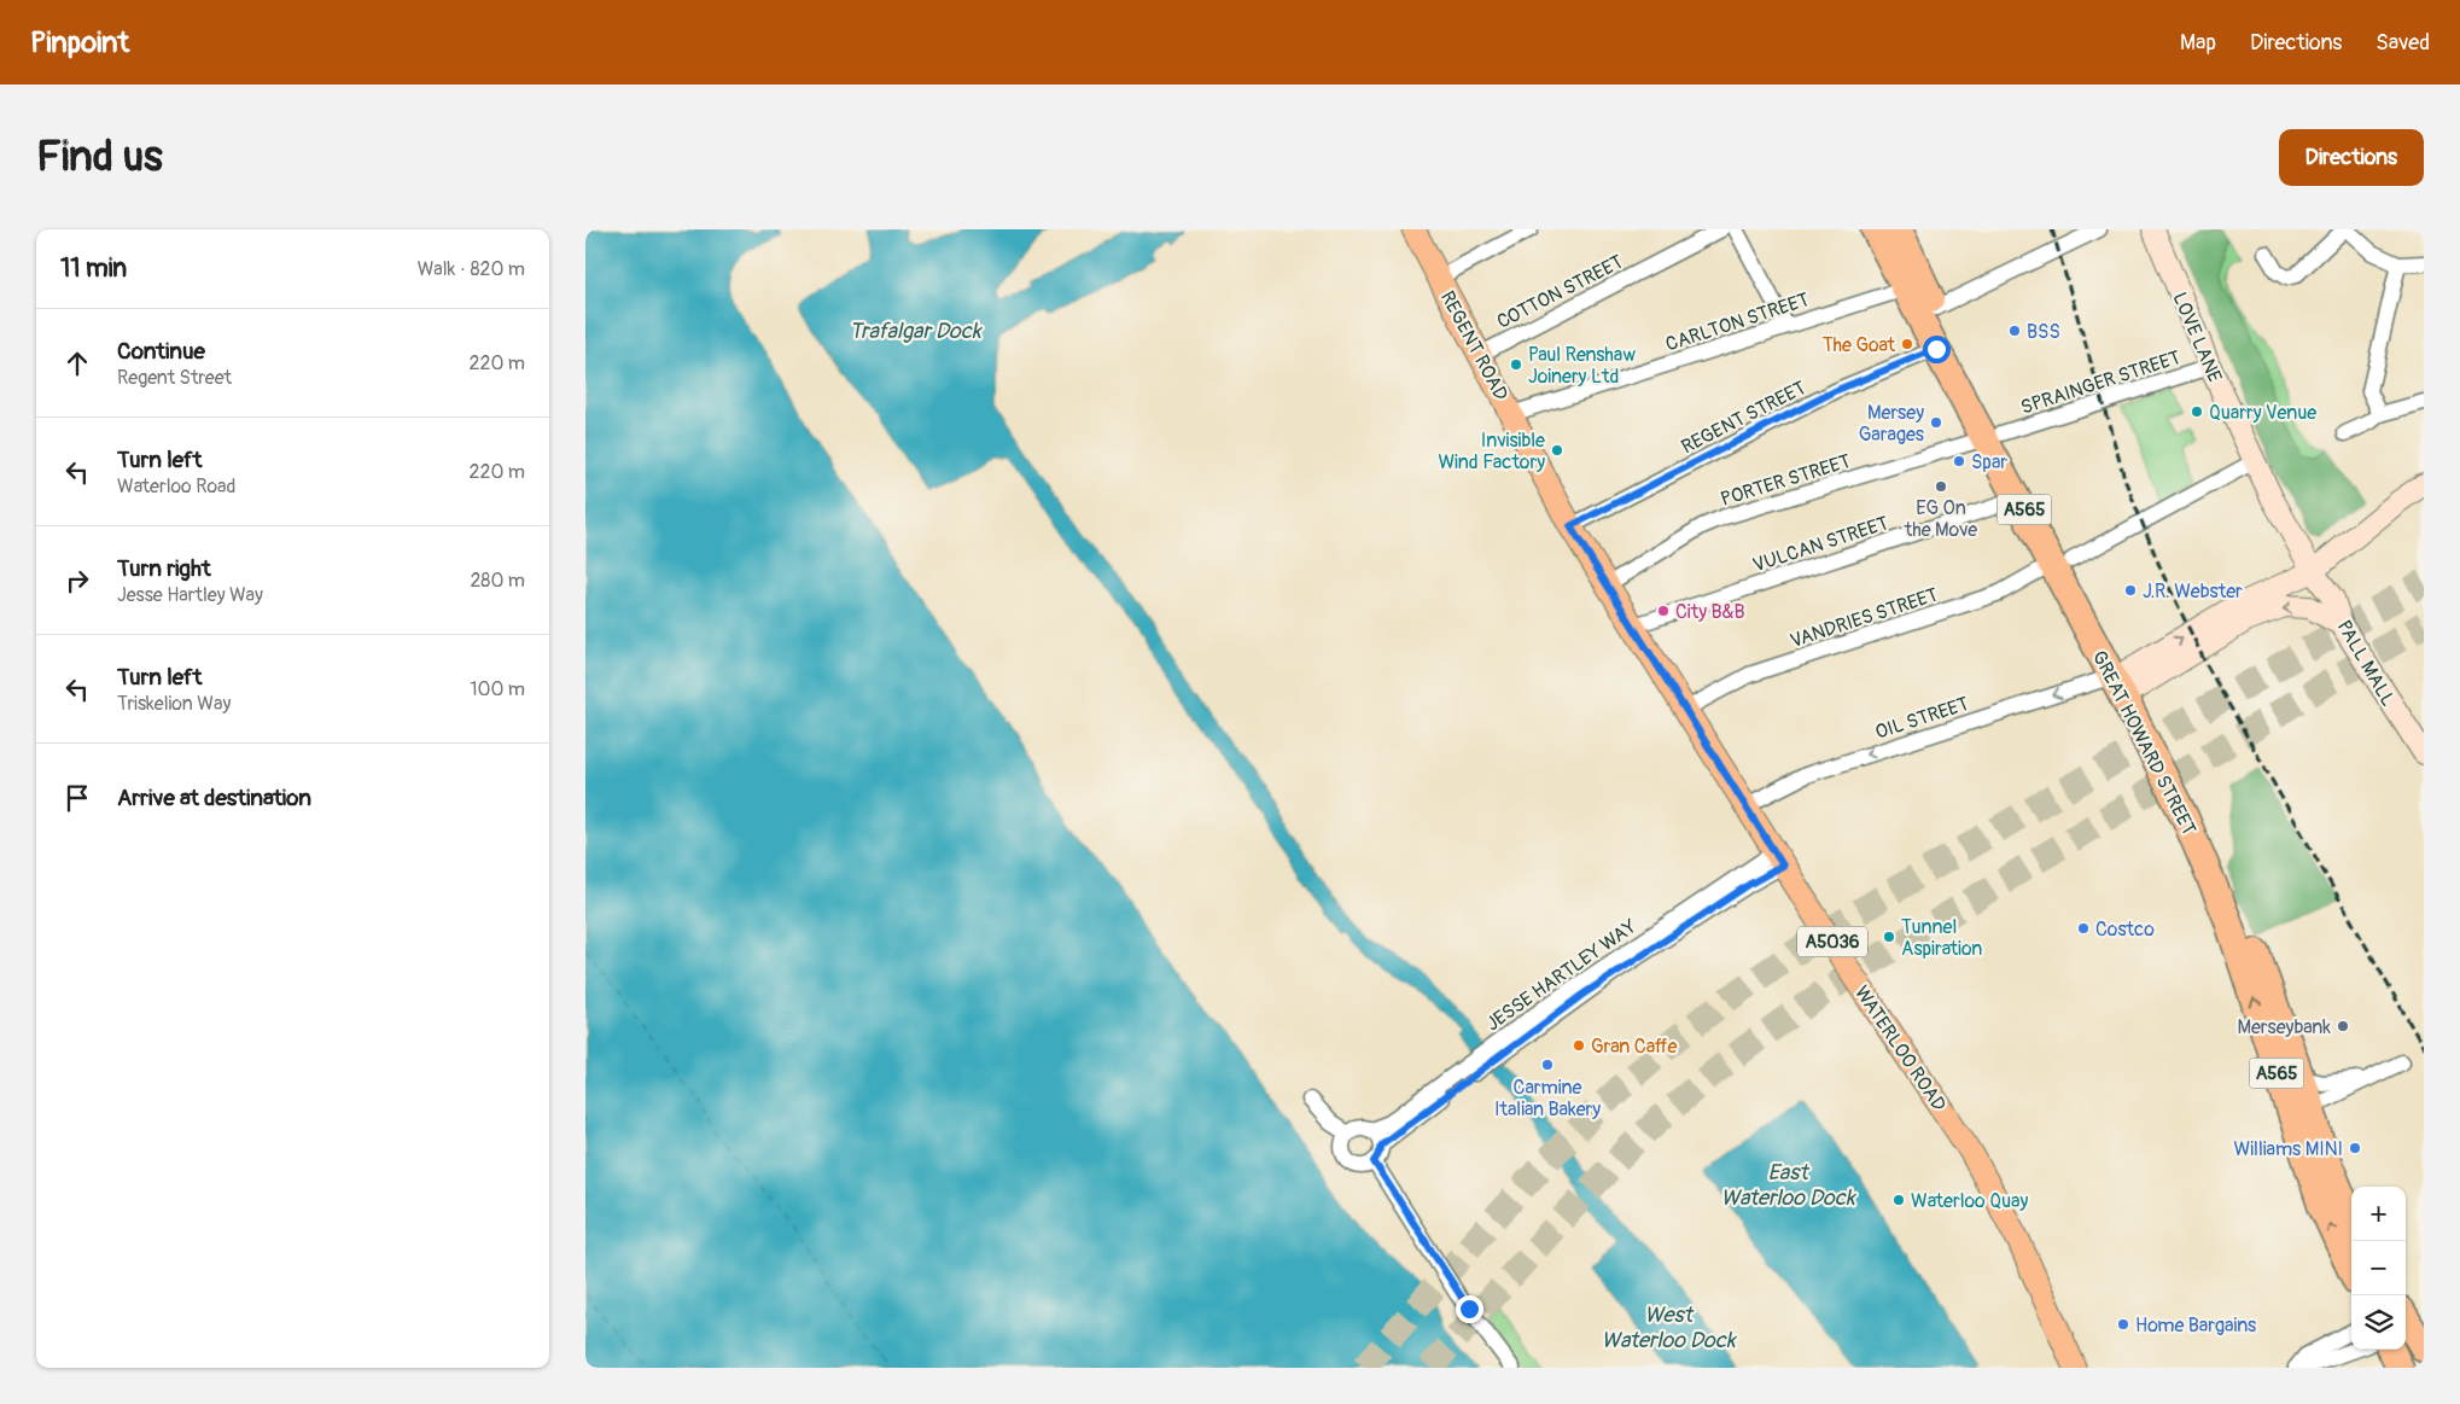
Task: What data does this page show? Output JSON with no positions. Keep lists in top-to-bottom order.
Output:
{
  "streets": {
    "highway": ["A565", "GREAT HOWARD STREET"],
    "main road": ["REGENT ROAD", "A5036", "WATERLOO ROAD"],
    "street": [
      "COTTON STREET",
      "CARLTON STREET",
      "LOVE LANE",
      "SPRAINGER STREET",
      "REGENT STREET",
      "PORTER STREET",
      "VULCAN STREET",
      "VANDRIES STREET",
      "PALL MALL",
      "OIL STREET",
      "JESSE HARTLEY WAY"
    ]
  },
  "crossings": [
    ["COTTON STREET", "REGENT ROAD"],
    ["CARLTON STREET", "REGENT ROAD"],
    ["CARLTON STREET", "GREAT HOWARD STREET"],
    ["LOVE LANE", "SPRAINGER STREET"],
    ["LOVE LANE", "VANDRIES STREET"],
    ["LOVE LANE", "PALL MALL"],
    ["REGENT ROAD", "REGENT STREET"],
    ["REGENT ROAD", "WATERLOO ROAD"],
    ["SPRAINGER STREET", "PORTER STREET"],
    ["SPRAINGER STREET", "GREAT HOWARD STREET"],
    ["REGENT STREET", "GREAT HOWARD STREET"],
    ["REGENT STREET", "WATERLOO ROAD"],
    ["PORTER STREET", "GREAT HOWARD STREET"],
    ["PORTER STREET", "WATERLOO ROAD"],
    ["VULCAN STREET", "GREAT HOWARD STREET"],
    ["VULCAN STREET", "WATERLOO ROAD"],
    ["VANDRIES STREET", "GREAT HOWARD STREET"],
    ["VANDRIES STREET", "WATERLOO ROAD"],
    ["OIL STREET", "GREAT HOWARD STREET"],
    ["OIL STREET", "WATERLOO ROAD"],
    ["JESSE HARTLEY WAY", "WATERLOO ROAD"]
  ],
  "one_way": ["OIL STREET"],
  "water": ["Trafalgar Dock", "East Waterloo Dock", "West Waterloo Dock"],
  "places": [
    "BSS",
    "The Goat",
    "Paul Renshaw Joinery Ltd",
    "Quarry Venue",
    "Mersey Garages",
    "Invisible Wind Factory",
    "Spar",
    "EG On the Move",
    "J.R. Webster",
    "City B&B",
    "Costco",
    "Tunnel Aspiration",
    "Merseybank",
    "Gran Caffe",
    "Carmine Italian Bakery",
    "Williams MINI",
    "Waterloo Quay",
    "Home Bargains"
  ],
  "page": {
    "header": "Pinpoint",
    "nav": ["Map", "Directions", "Saved"],
    "buttons": "Directions",
    "title": "Find us",
    "heading": ["11 min", "Walk · 820 m"],
    "list": [
      ["Continue", "Regent Street", "220 m"],
      ["Turn left", "Waterloo Road", "220 m"],
      ["Turn right", "Jesse Hartley Way", "280 m"],
      ["Turn left", "Triskelion Way", "100 m"],
      "Arrive at destination"
    ],
    "map_buttons": ["+", "−"]
  }
}
